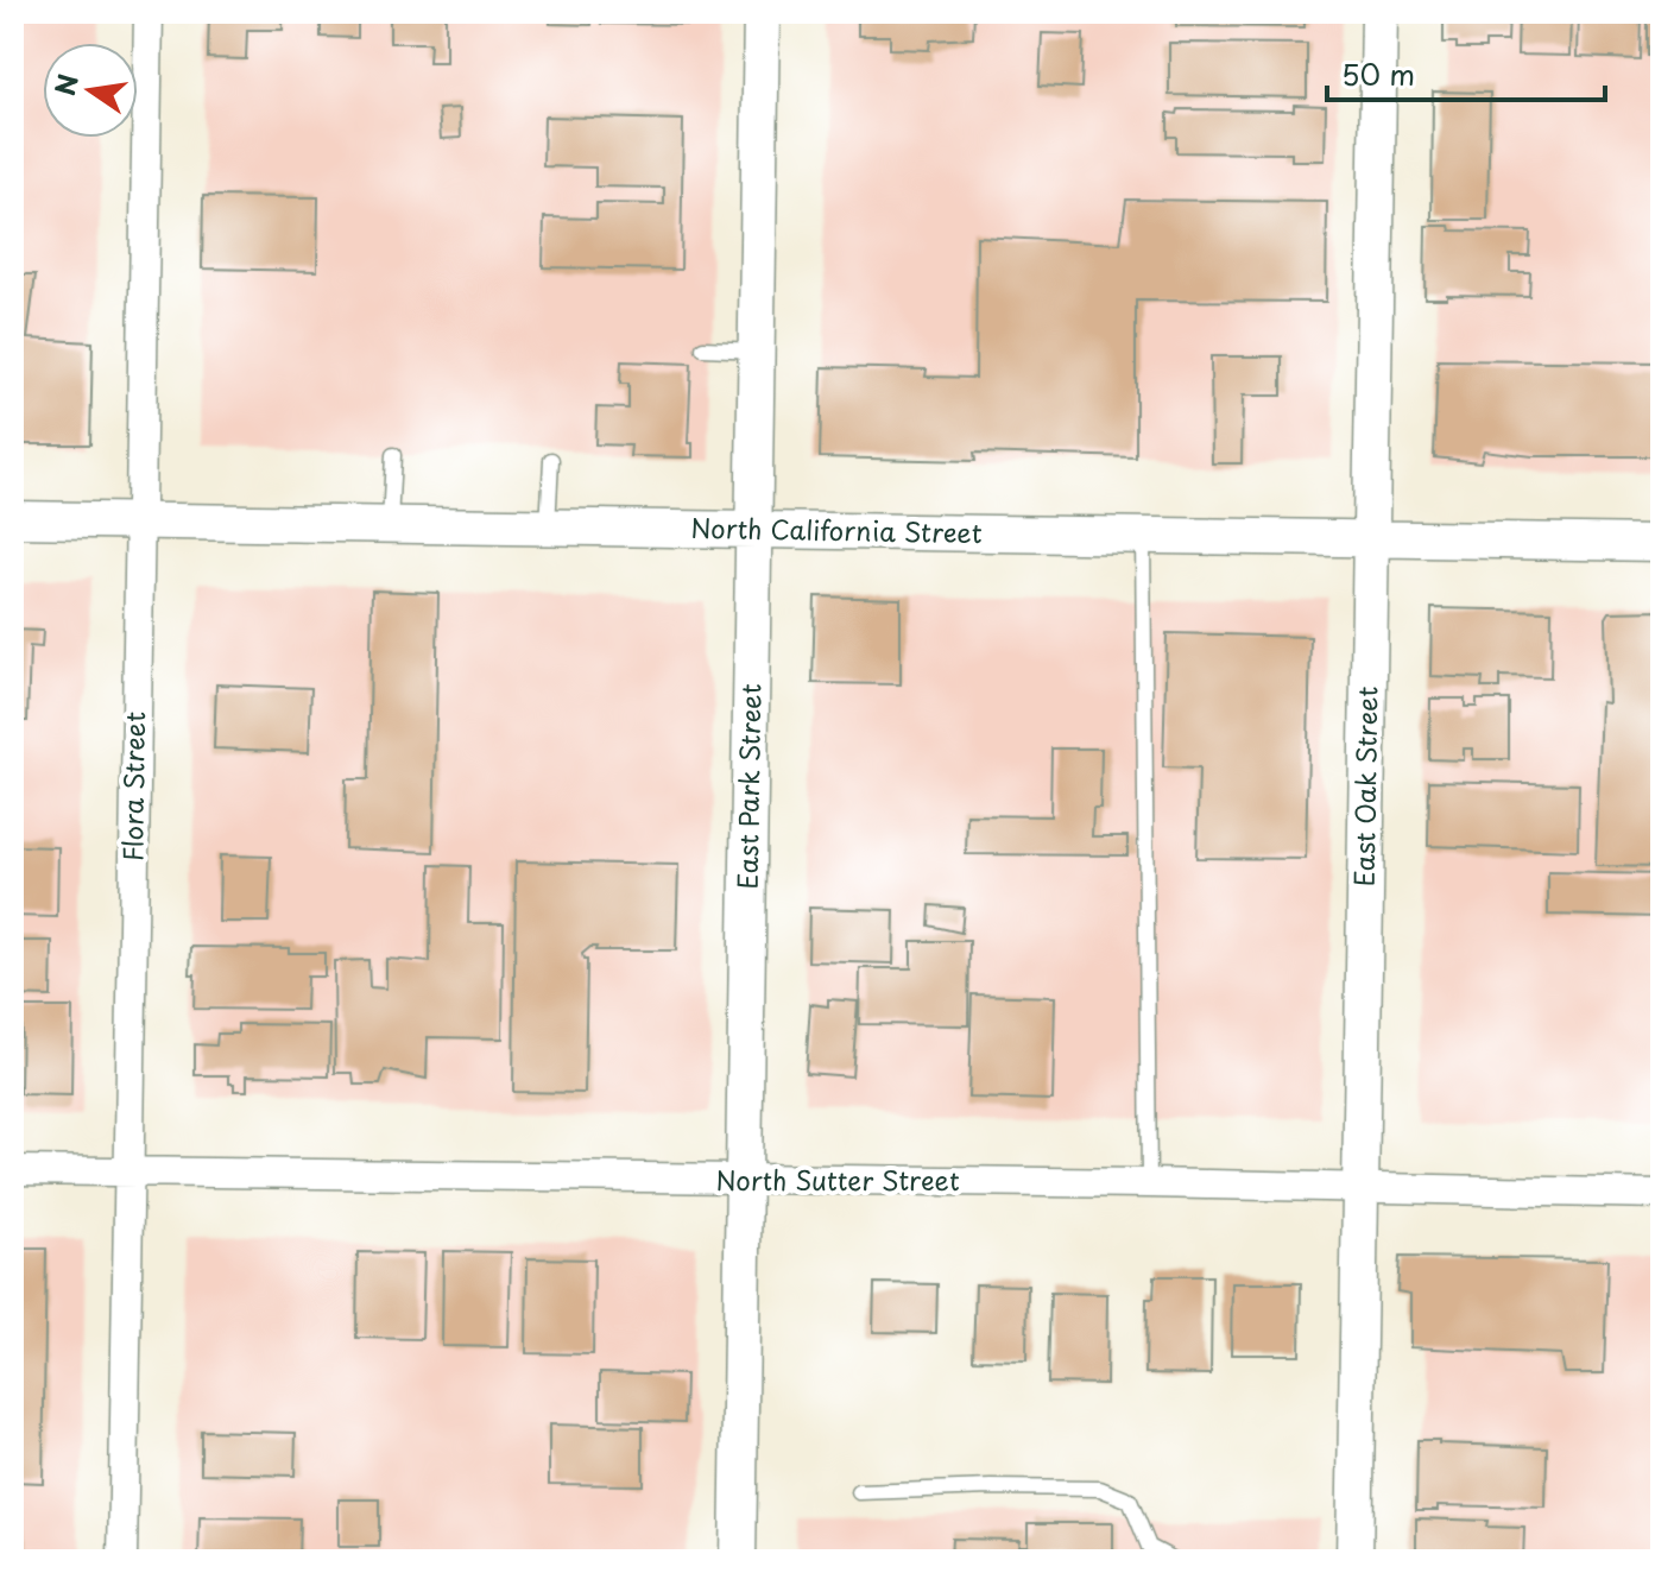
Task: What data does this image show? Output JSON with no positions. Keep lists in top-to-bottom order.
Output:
{
  "streets": {
    "street": [
      "North California Street",
      "Flora Street",
      "East Park Street",
      "East Oak Street",
      "North Sutter Street"
    ]
  },
  "crossings": [
    ["North California Street", "Flora Street"],
    ["North California Street", "East Park Street"],
    ["North California Street", "East Oak Street"],
    ["Flora Street", "North Sutter Street"],
    ["East Park Street", "North Sutter Street"],
    ["East Oak Street", "North Sutter Street"]
  ],
  "scale_bar": "50 m",
  "north": "left"
}
